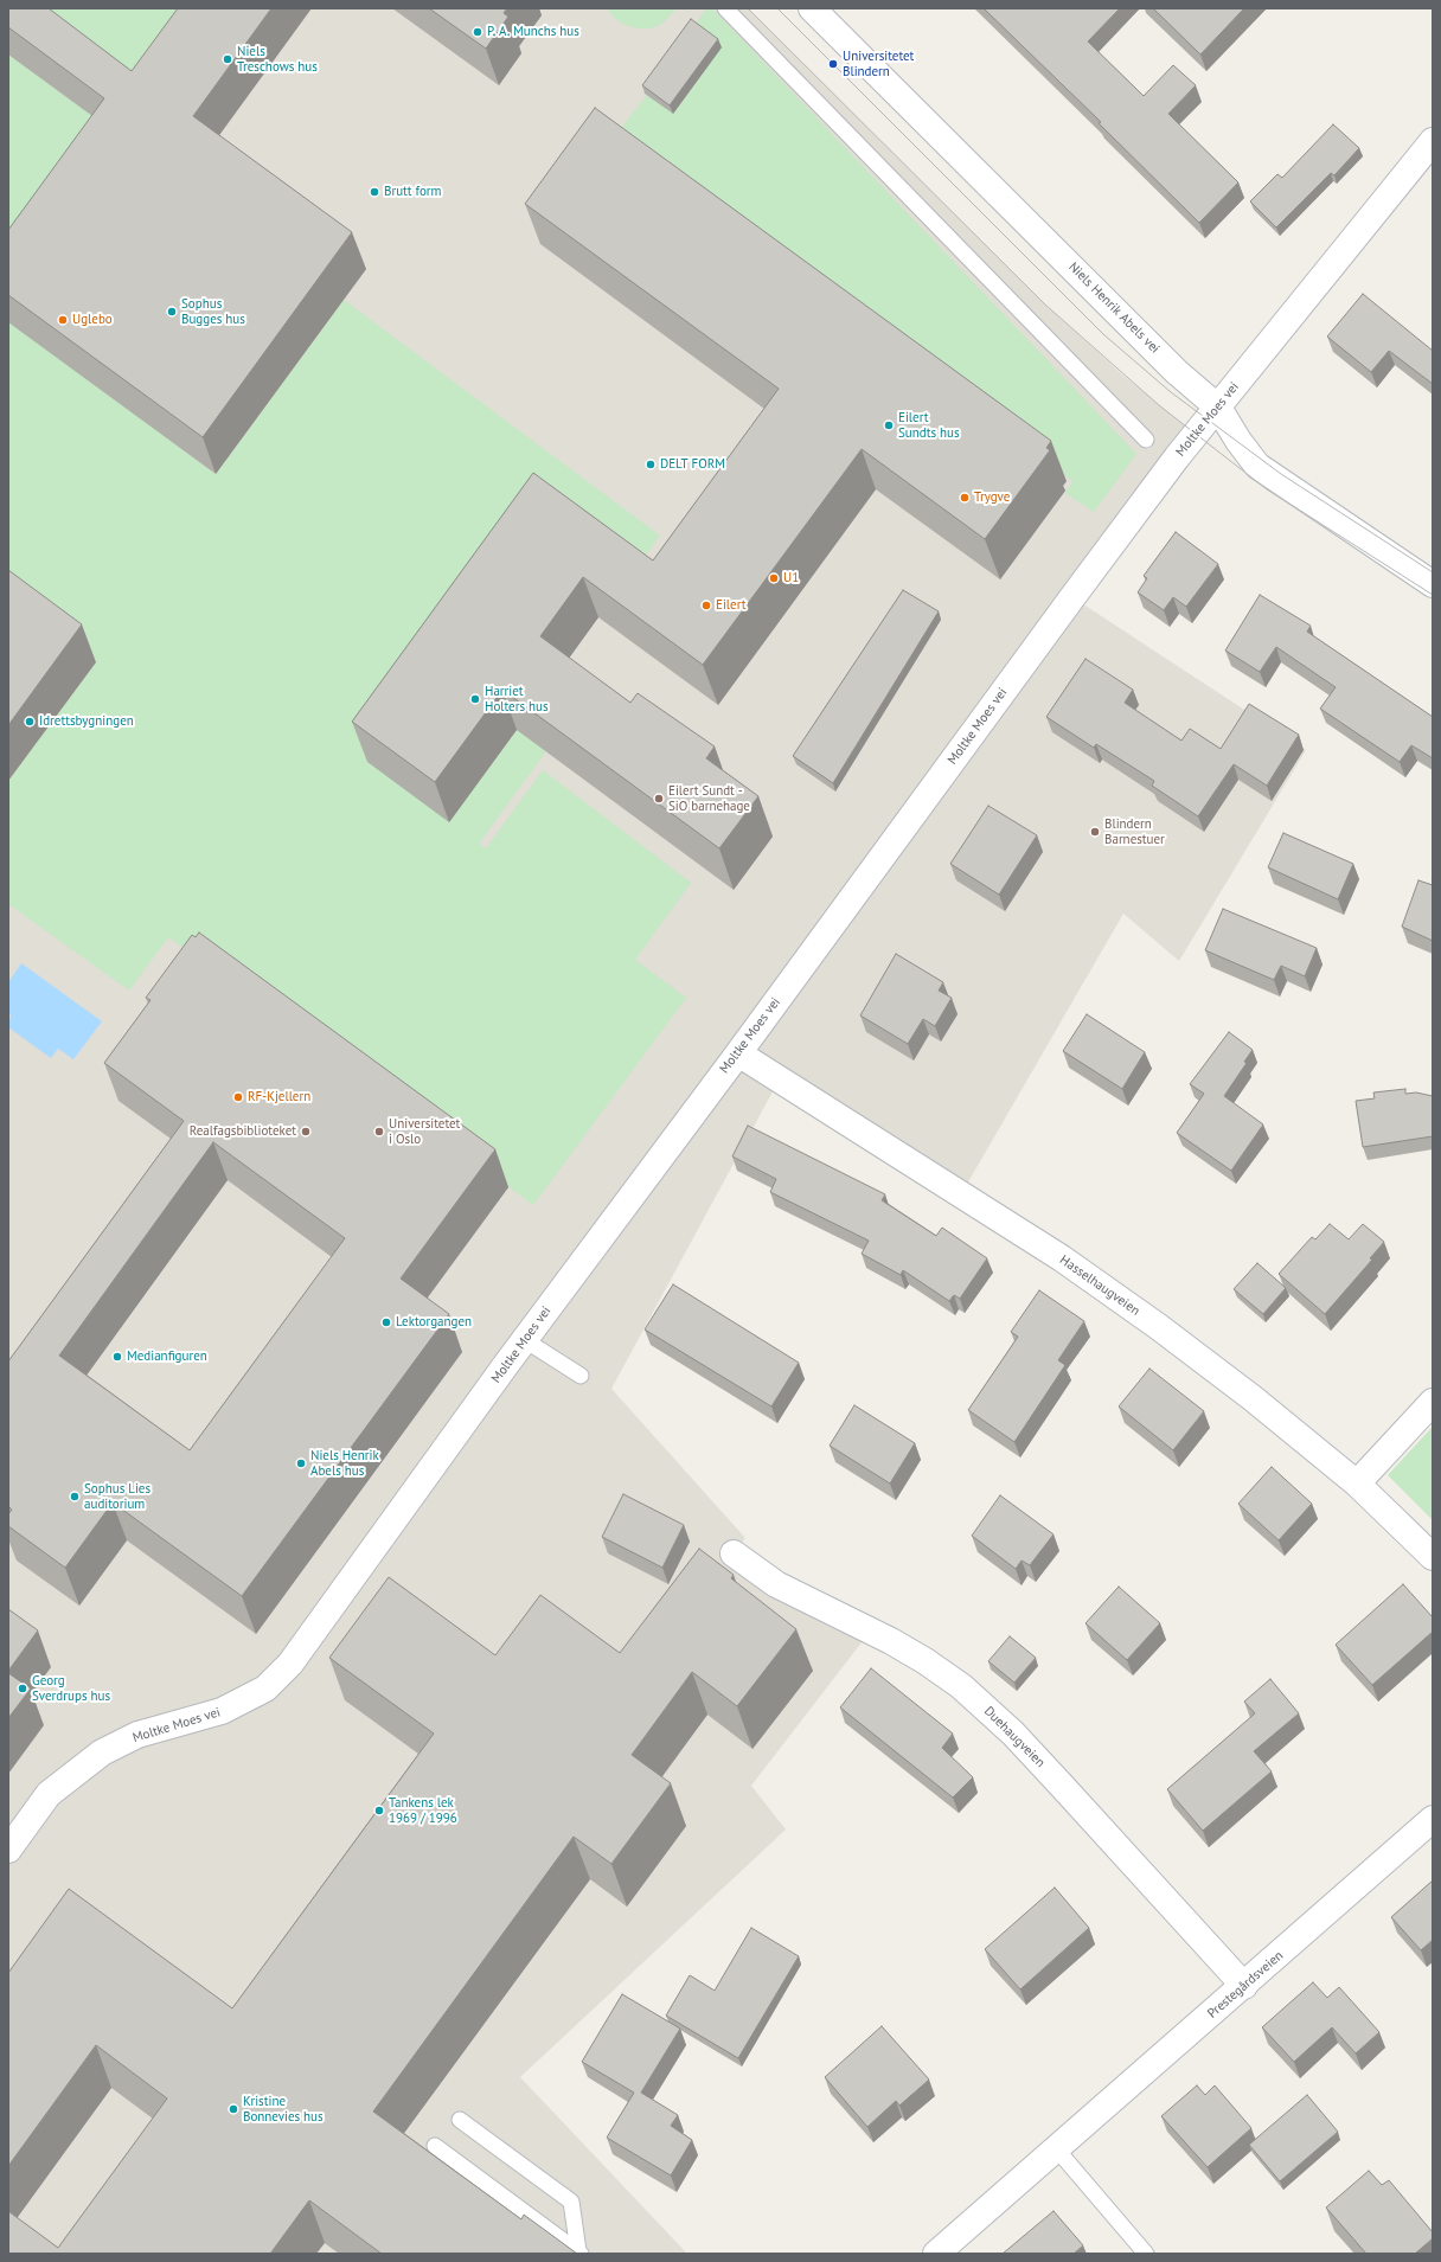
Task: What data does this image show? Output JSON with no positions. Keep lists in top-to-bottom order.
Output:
{
  "streets": {
    "street": [
      "Niels Henrik Abels vei",
      "Moltke Moes vei",
      "Hasselhaugveien",
      "Duehaugveien",
      "Prestegårdsveien"
    ]
  },
  "crossings": [
    ["Niels Henrik Abels vei", "Moltke Moes vei"],
    ["Moltke Moes vei", "Hasselhaugveien"],
    ["Duehaugveien", "Prestegårdsveien"]
  ],
  "places": [
    "P. A. Munchs hus",
    "Niels Treschows hus",
    "Universitetet Blindern",
    "Brutt form",
    "Sophus Bugges hus",
    "Uglebo",
    "Eilert Sundts hus",
    "DELT FORM",
    "Trygve",
    "U1",
    "Eilert",
    "Harriet Holters hus",
    "Idrettsbygningen",
    "Eilert Sundt - SiO barnehage",
    "Blindern Barnestuer",
    "RF-Kjellern",
    "Realfagsbiblioteket",
    "Universitetet i Oslo",
    "Lektorgangen",
    "Medianfiguren",
    "Niels Henrik Abels hus",
    "Sophus Lies auditorium",
    "Georg Sverdrups hus",
    "Tankens lek 1969 / 1996",
    "Kristine Bonnevies hus"
  ]
}
